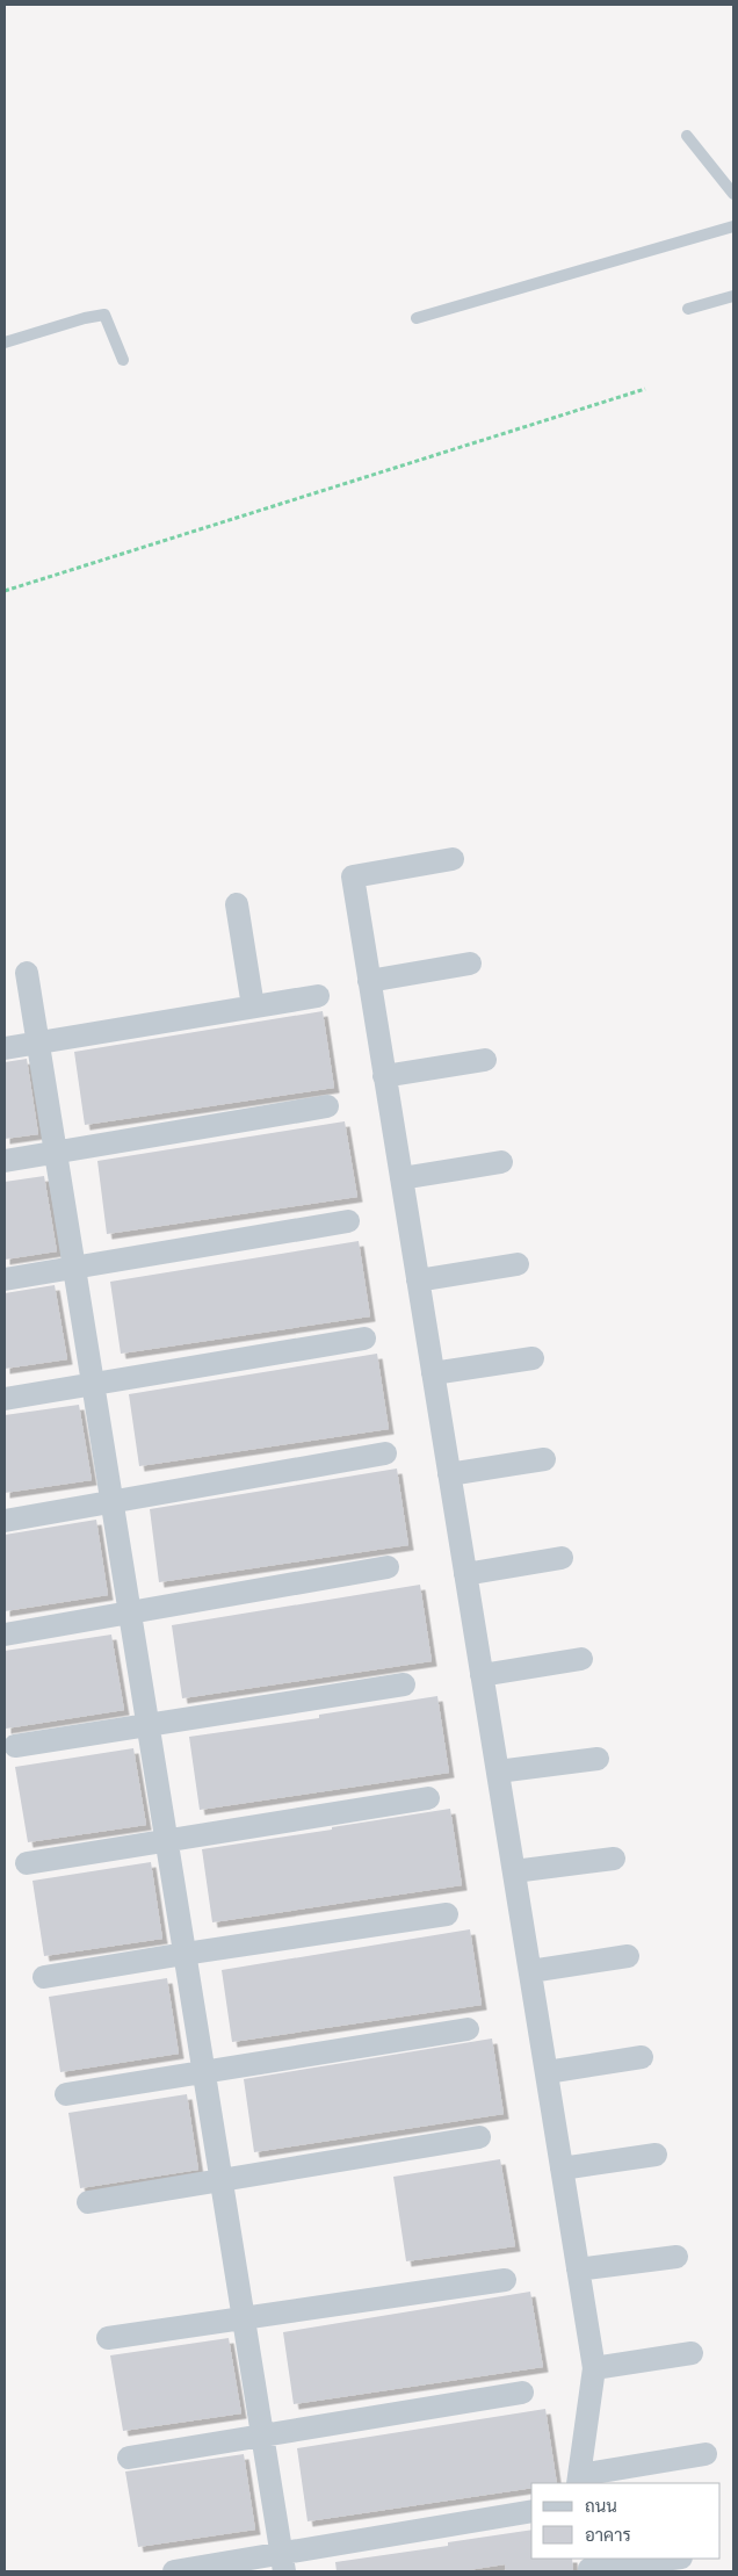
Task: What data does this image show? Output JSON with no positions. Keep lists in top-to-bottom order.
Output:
{
  "legend": ["ถนน", "อาคาร"]
}
